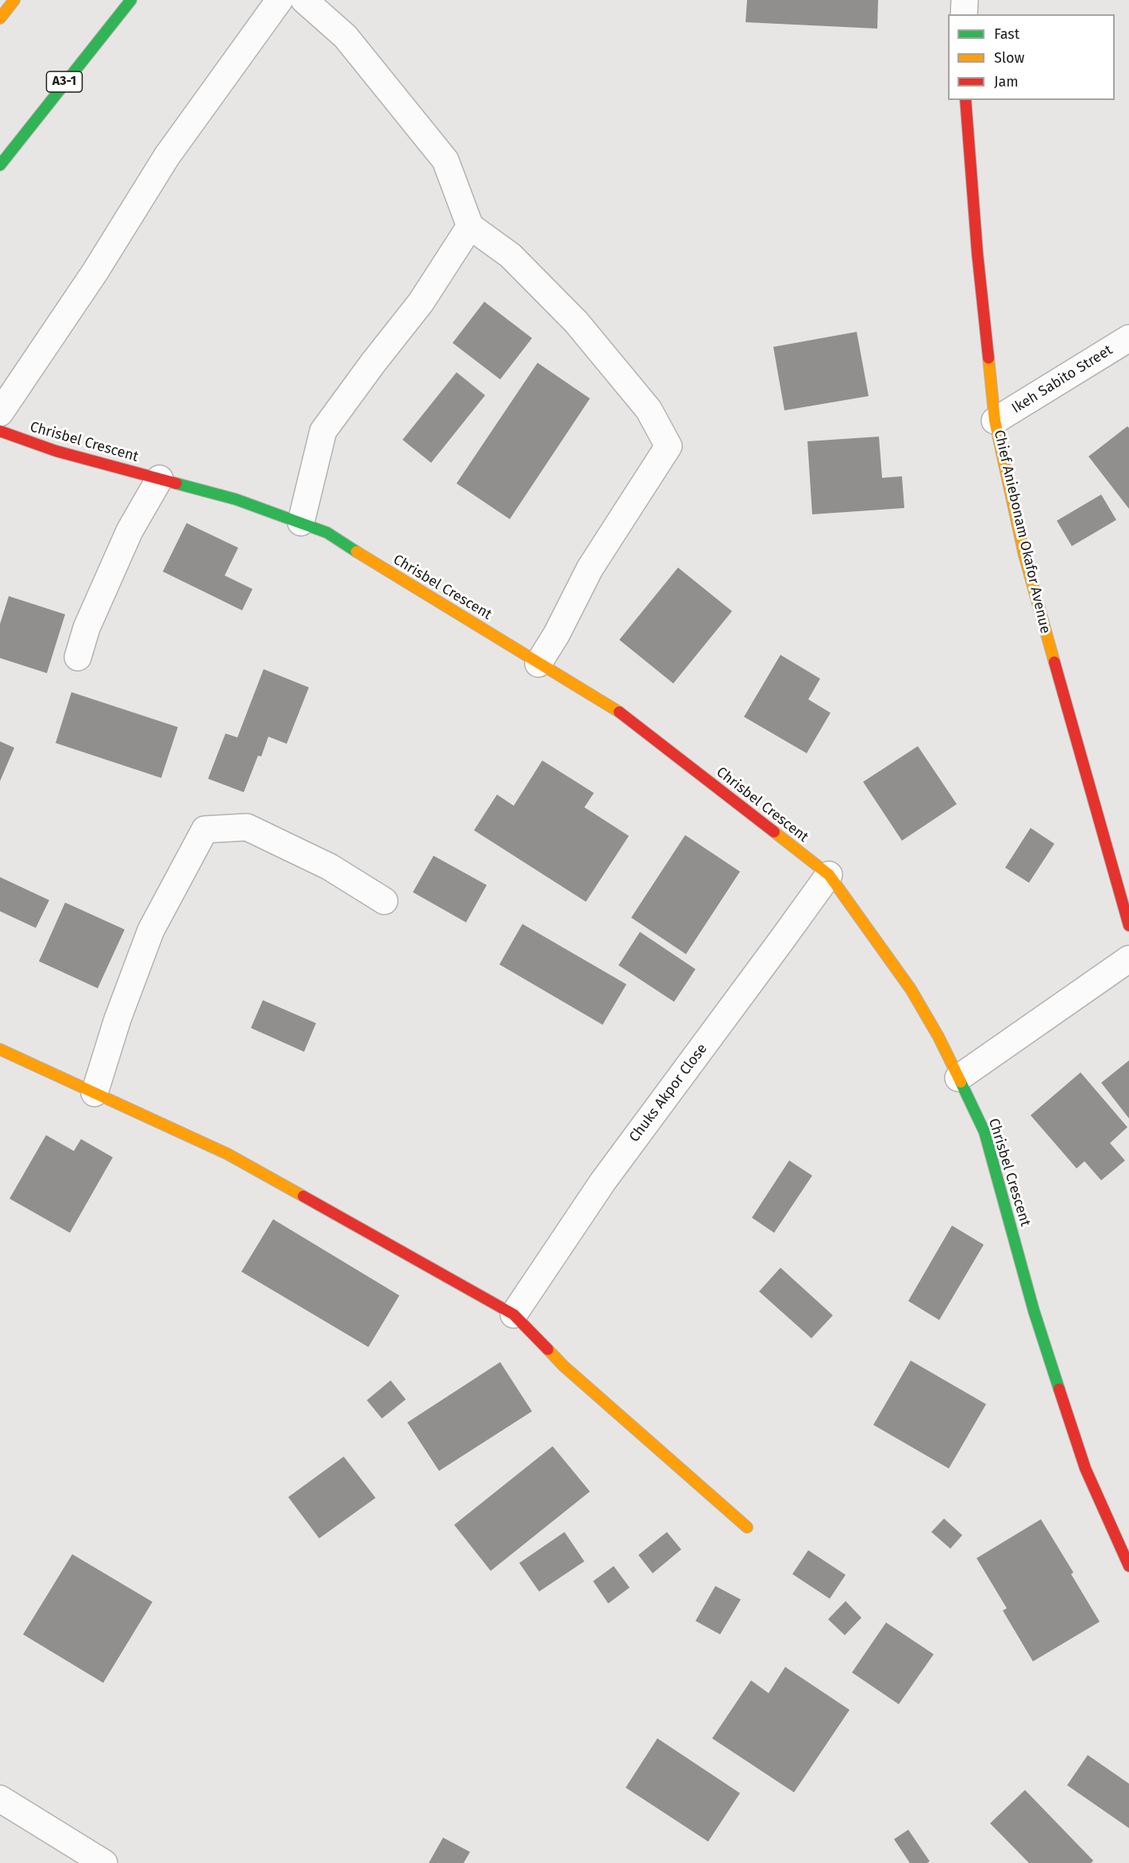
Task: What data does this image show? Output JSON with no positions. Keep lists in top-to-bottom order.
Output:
{
  "streets": {
    "main road": ["A3-1", "Chrisbel Crescent", "Chief Aniebonam Okafor Avenue"],
    "street": ["Ikeh Sabito Street", "Chuks Akpor Close"]
  },
  "crossings": [
    ["Ikeh Sabito Street", "Chief Aniebonam Okafor Avenue"],
    ["Chrisbel Crescent", "Chuks Akpor Close"]
  ],
  "legend": ["Fast", "Slow", "Jam"]
}
